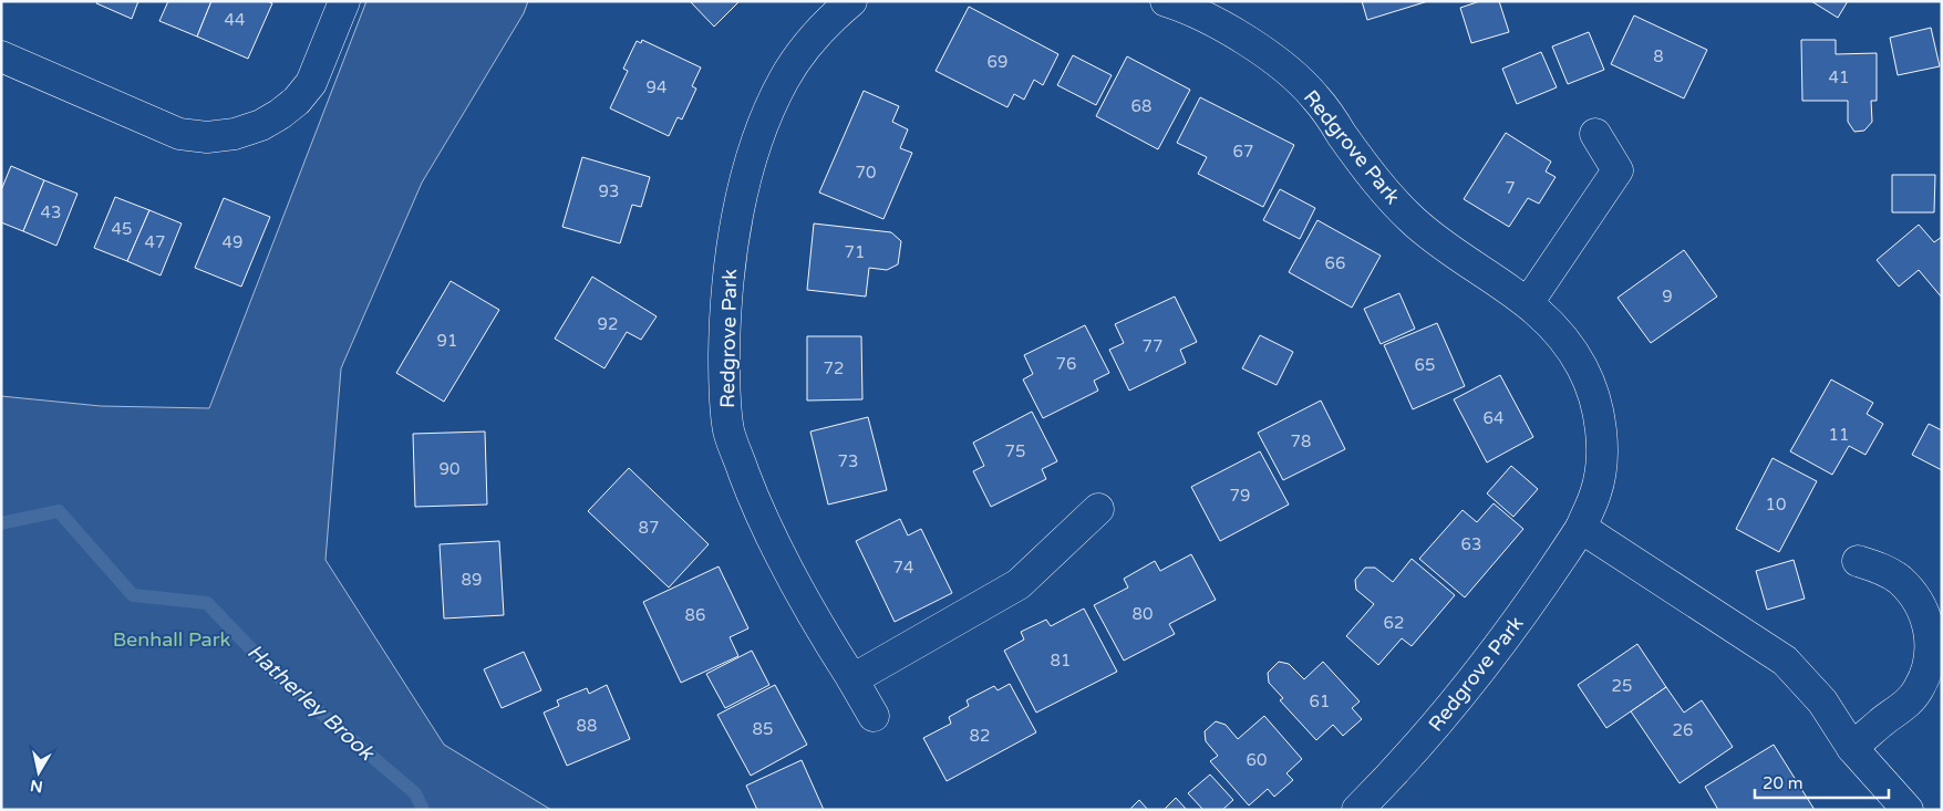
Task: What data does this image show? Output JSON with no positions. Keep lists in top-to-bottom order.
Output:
{
  "streets": {
    "street": ["Redgrove Park"]
  },
  "water": ["Hatherley Brook"],
  "parks": ["Benhall Park"],
  "house_numbers": [
    "44",
    "8",
    "69",
    "41",
    "94",
    "68",
    "67",
    "70",
    "7",
    "93",
    "43",
    "45",
    "47",
    "49",
    "71",
    "66",
    "9",
    "92",
    "91",
    "77",
    "76",
    "65",
    "72",
    "64",
    "11",
    "78",
    "75",
    "73",
    "90",
    "79",
    "10",
    "87",
    "63",
    "74",
    "89",
    "80",
    "86",
    "62",
    "81",
    "25",
    "61",
    "88",
    "85",
    "26",
    "82",
    "60"
  ],
  "scale_bar": "20 m",
  "north": "bottom"
}
